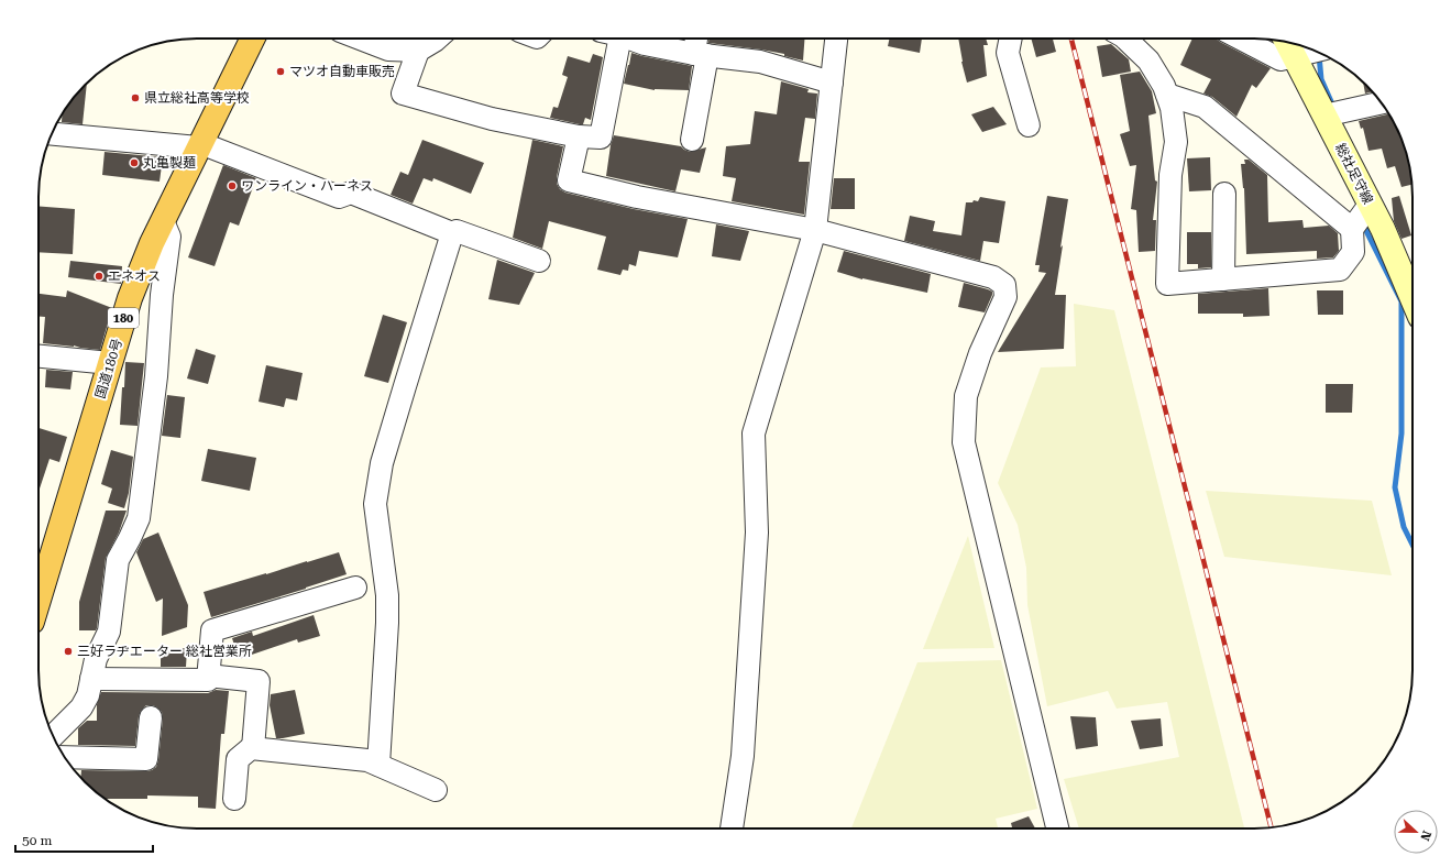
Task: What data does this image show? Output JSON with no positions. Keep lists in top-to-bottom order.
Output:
{
  "streets": {
    "highway": ["180", "国道180号"],
    "main road": ["総社足守線"]
  },
  "places": [
    "マツオ自動車販売",
    "県立総社高等学校",
    "丸亀製麺",
    "ワンライン・ハーネス",
    "エネオス",
    "三好ラヂエーター 総社営業所"
  ],
  "scale_bar": "50 m",
  "north": "right"
}
